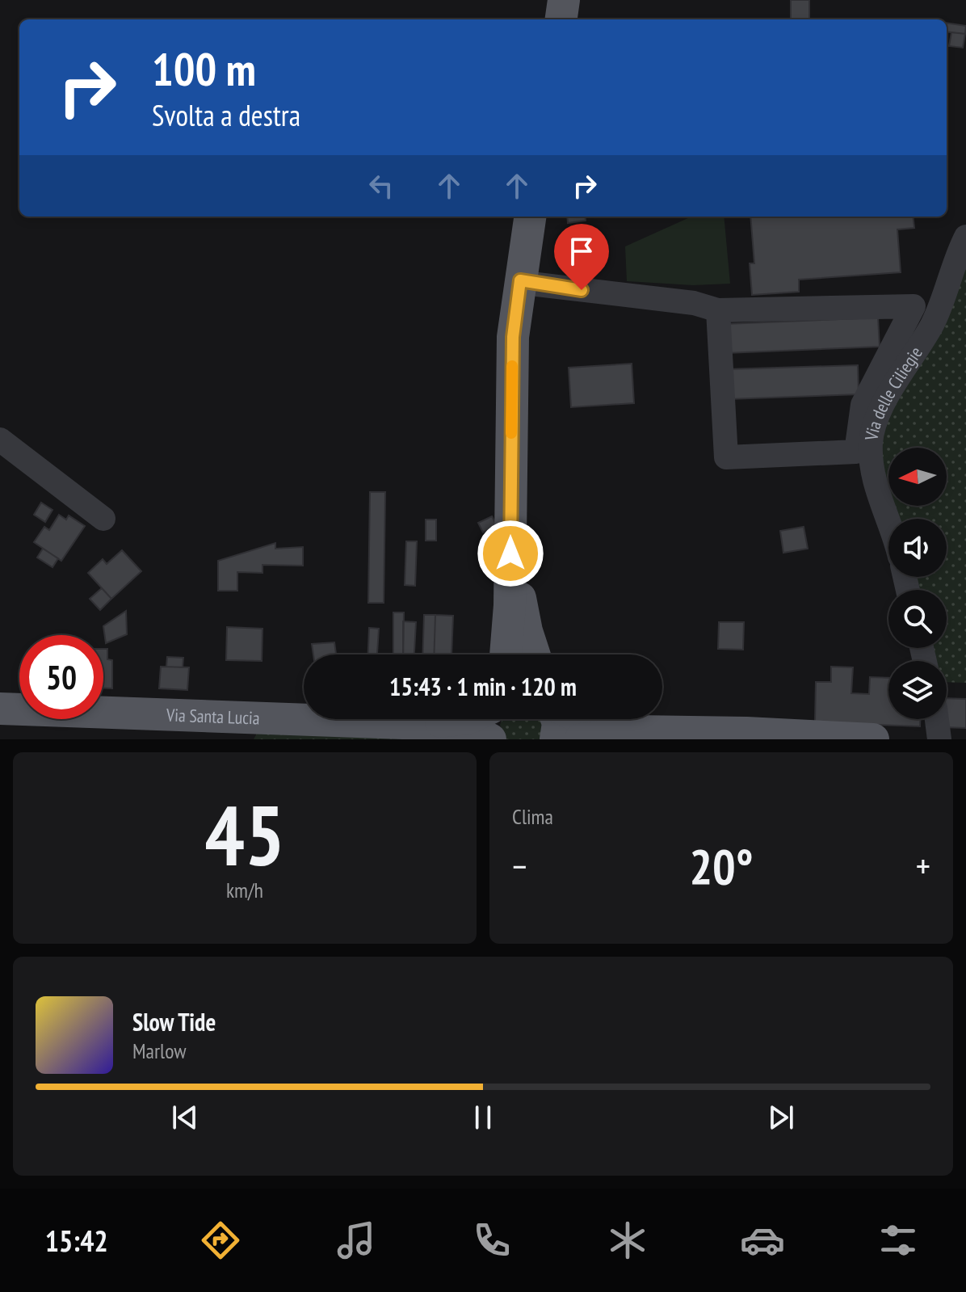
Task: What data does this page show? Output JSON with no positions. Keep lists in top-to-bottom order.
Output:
{
  "streets": {
    "main road": ["Via Santa Lucia"],
    "street": ["Via delle Ciliegie"]
  },
  "north": "left",
  "page": {
    "turn": ["100 m", "Svolta a destra"],
    "limit": "50",
    "trip": "15:43 · 1 min · 120 m",
    "tile": [
      ["45", "km/h"],
      "Clima"
    ],
    "heat": ["−", "20°", "+"],
    "song": ["Slow Tide", "Marlow"],
    "tabs": "15:42"
  }
}
